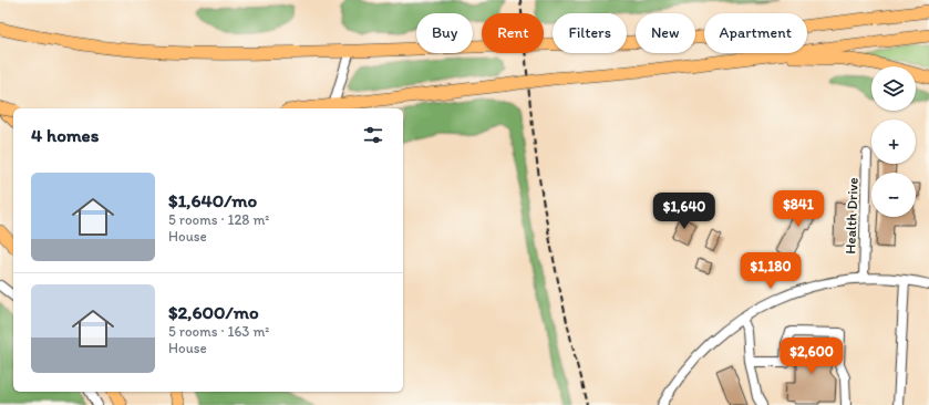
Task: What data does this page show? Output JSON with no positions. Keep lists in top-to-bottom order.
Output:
{
  "streets": {
    "street": ["Health Drive"]
  },
  "page": {
    "chip": [
      "Buy",
      "Rent",
      "Filters",
      "New",
      "Apartment"
    ],
    "map_buttons": ["+", "−"],
    "heading": "4 homes",
    "list": [
      {
        "name": "$1,640/mo",
        "note": "5 rooms · 128 m² · House"
      },
      {
        "name": "$2,600/mo",
        "note": "5 rooms · 163 m² · House"
      }
    ],
    "price": [
      "$841",
      "$1,640",
      "$1,180",
      "$2,600"
    ]
  }
}
